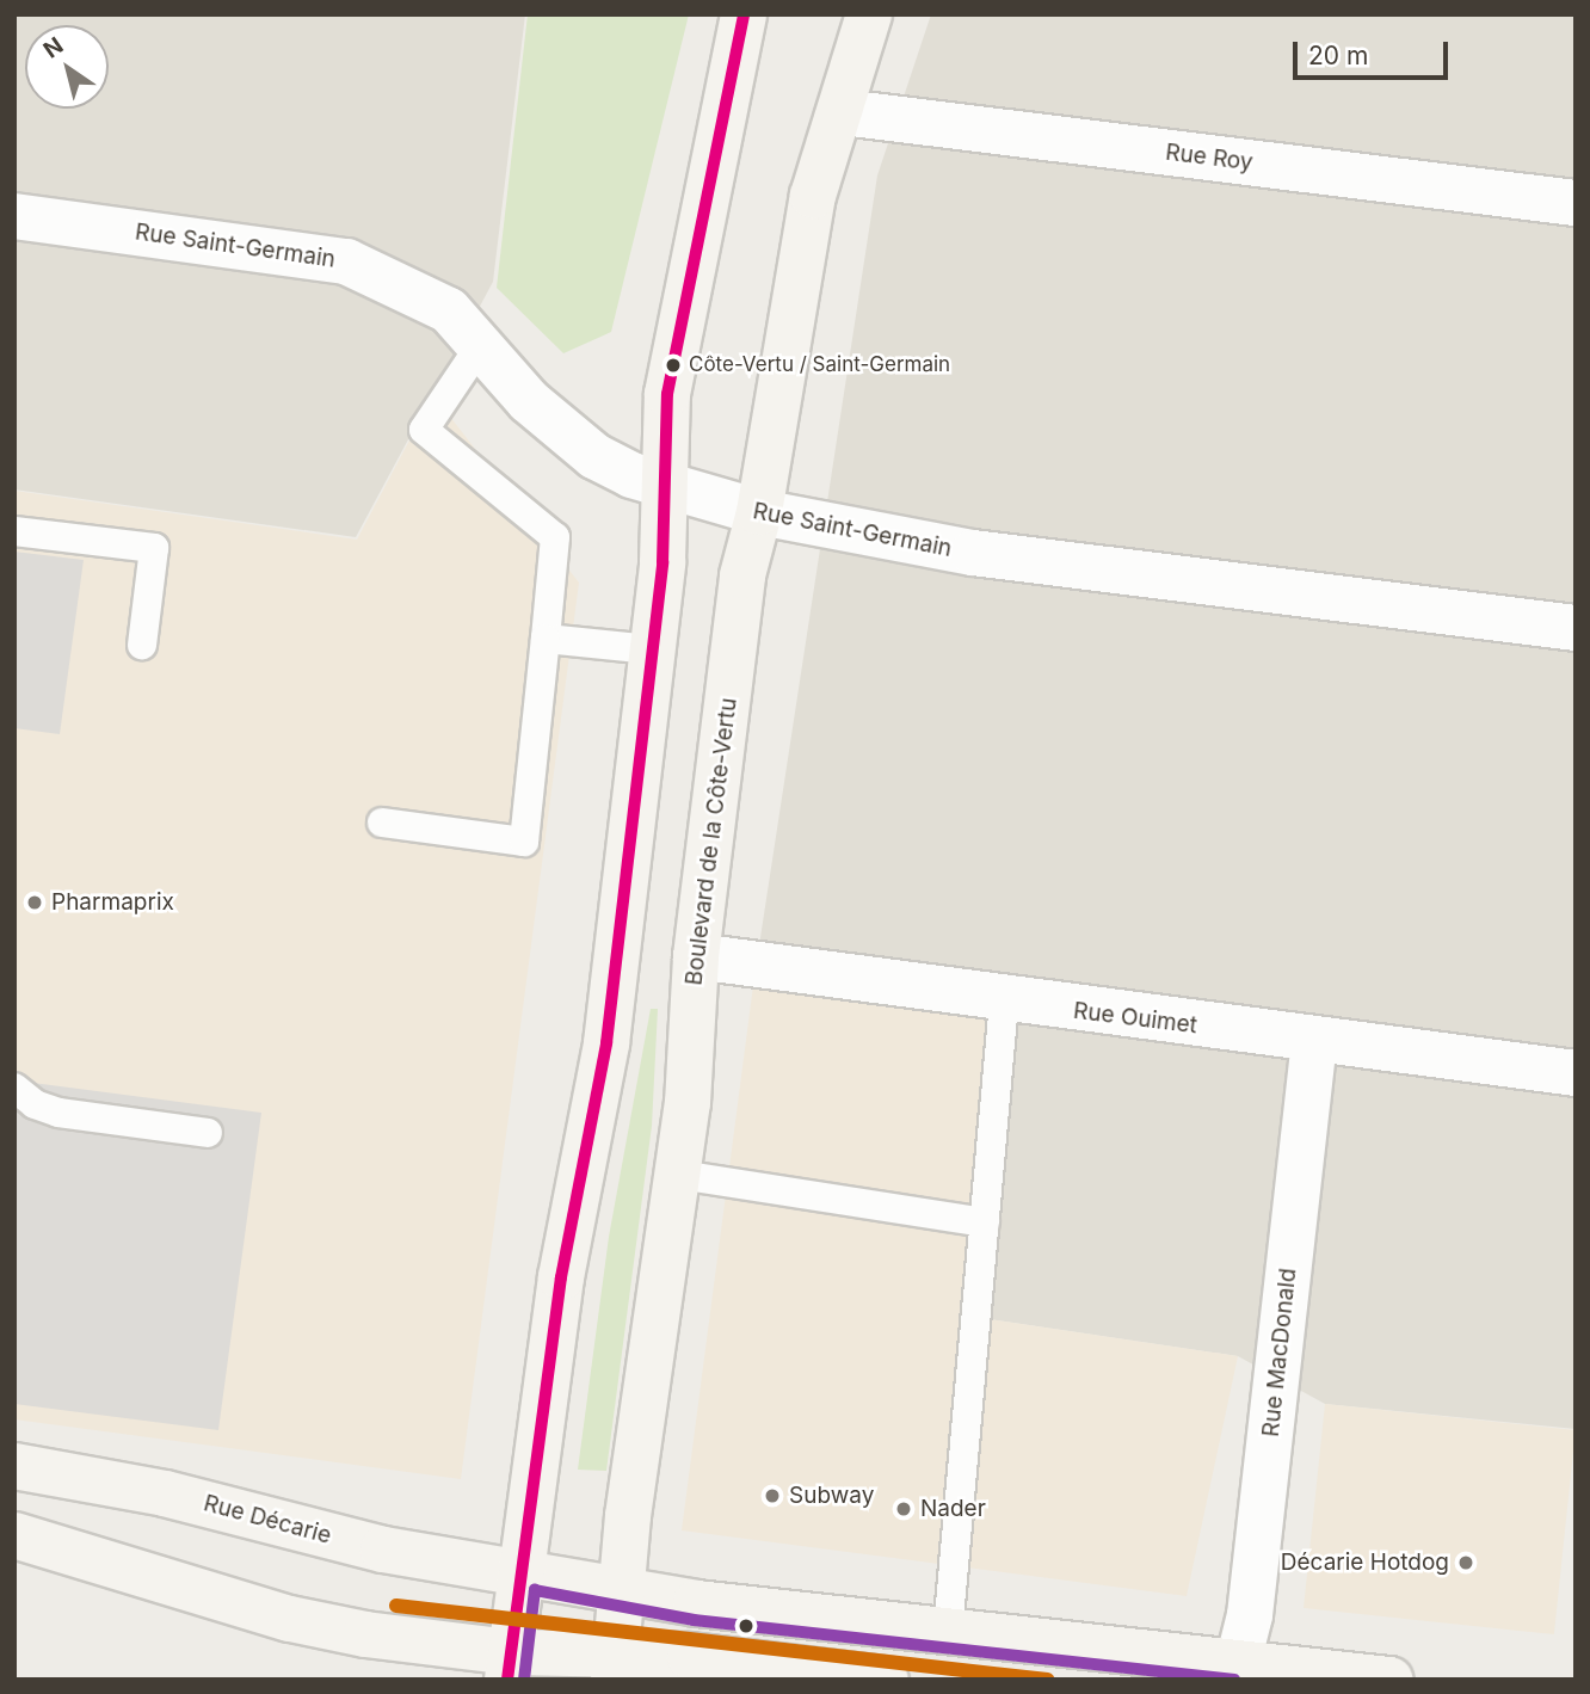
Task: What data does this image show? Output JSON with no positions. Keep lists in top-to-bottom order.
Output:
{
  "streets": {
    "main road": ["Boulevard de la Côte-Vertu", "Rue Décarie"],
    "street": [
      "Rue Roy",
      "Rue Saint-Germain",
      "Rue Ouimet",
      "Rue MacDonald"
    ]
  },
  "crossings": [
    ["Rue Roy", "Boulevard de la Côte-Vertu"],
    ["Rue Saint-Germain", "Boulevard de la Côte-Vertu"],
    ["Boulevard de la Côte-Vertu", "Rue Ouimet"],
    ["Boulevard de la Côte-Vertu", "Rue Décarie"],
    ["Rue Ouimet", "Rue MacDonald"],
    ["Rue MacDonald", "Rue Décarie"]
  ],
  "places": [
    "Côte-Vertu / Saint-Germain",
    "Pharmaprix",
    "Subway",
    "Nader",
    "Décarie Hotdog"
  ],
  "scale_bar": "20 m",
  "north": "top left"
}
